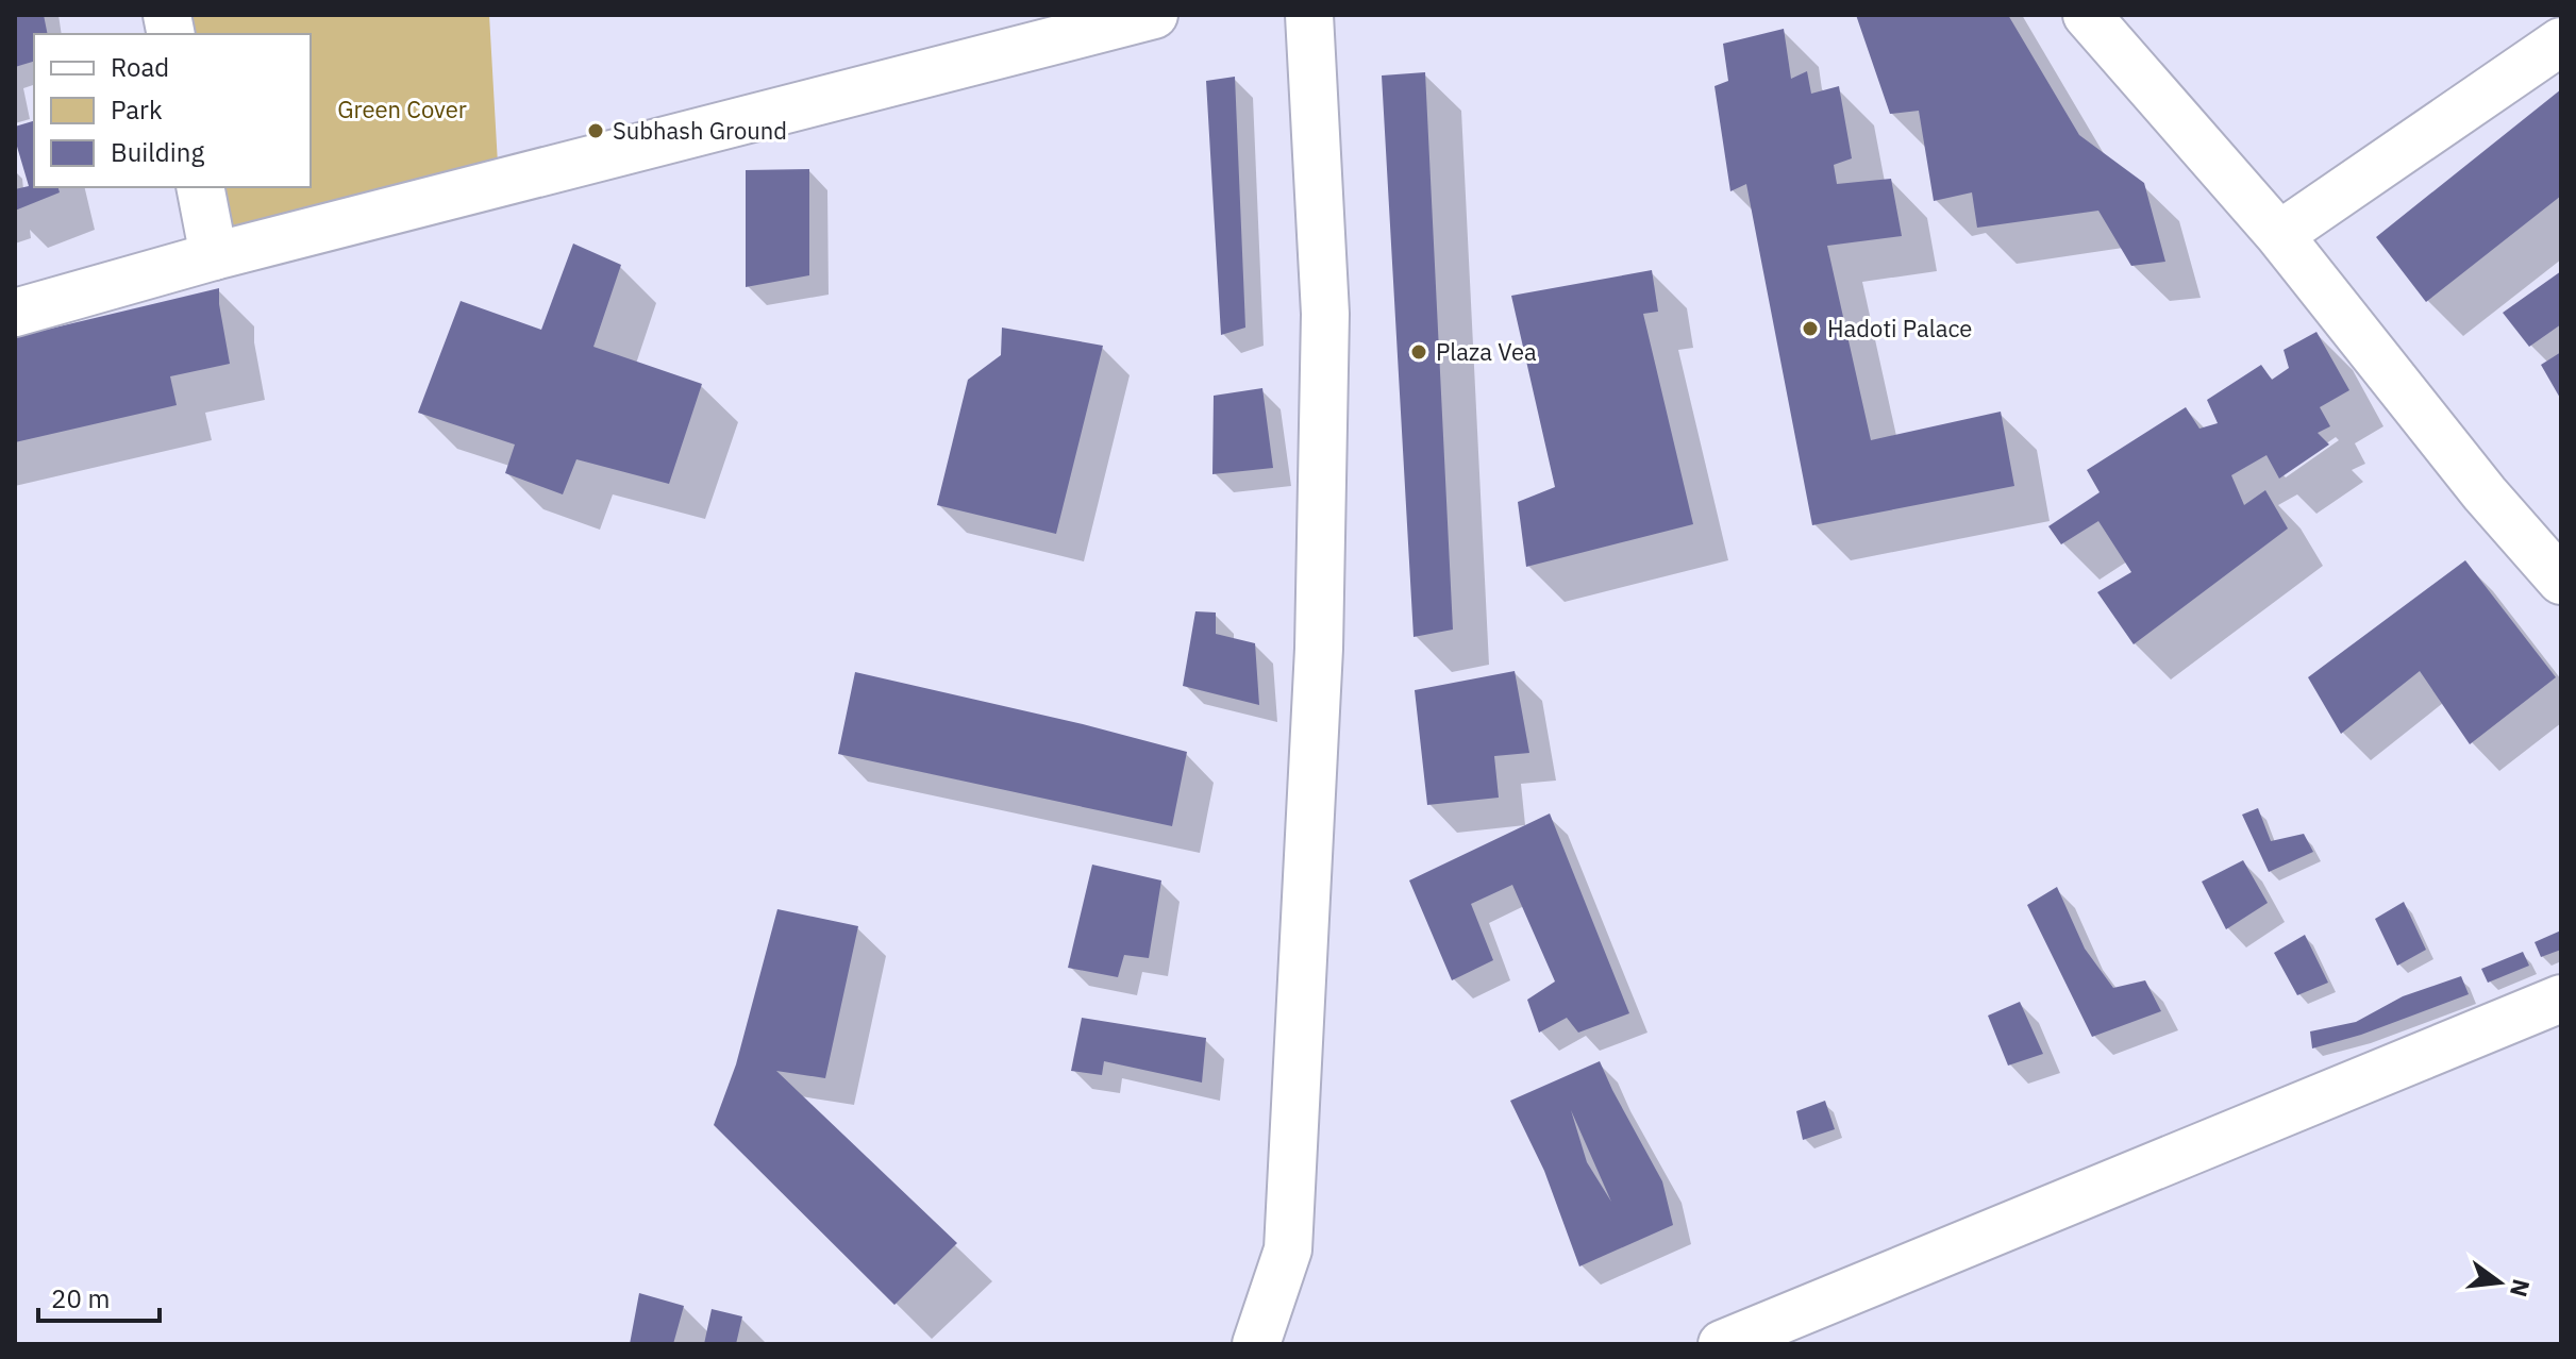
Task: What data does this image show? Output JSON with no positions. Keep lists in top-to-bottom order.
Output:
{
  "parks": ["Green Cover"],
  "places": ["Subhash Ground", "Hadoti Palace", "Plaza Vea"],
  "legend": ["Road", "Park", "Building"],
  "scale_bar": "20 m",
  "north": "right"
}
